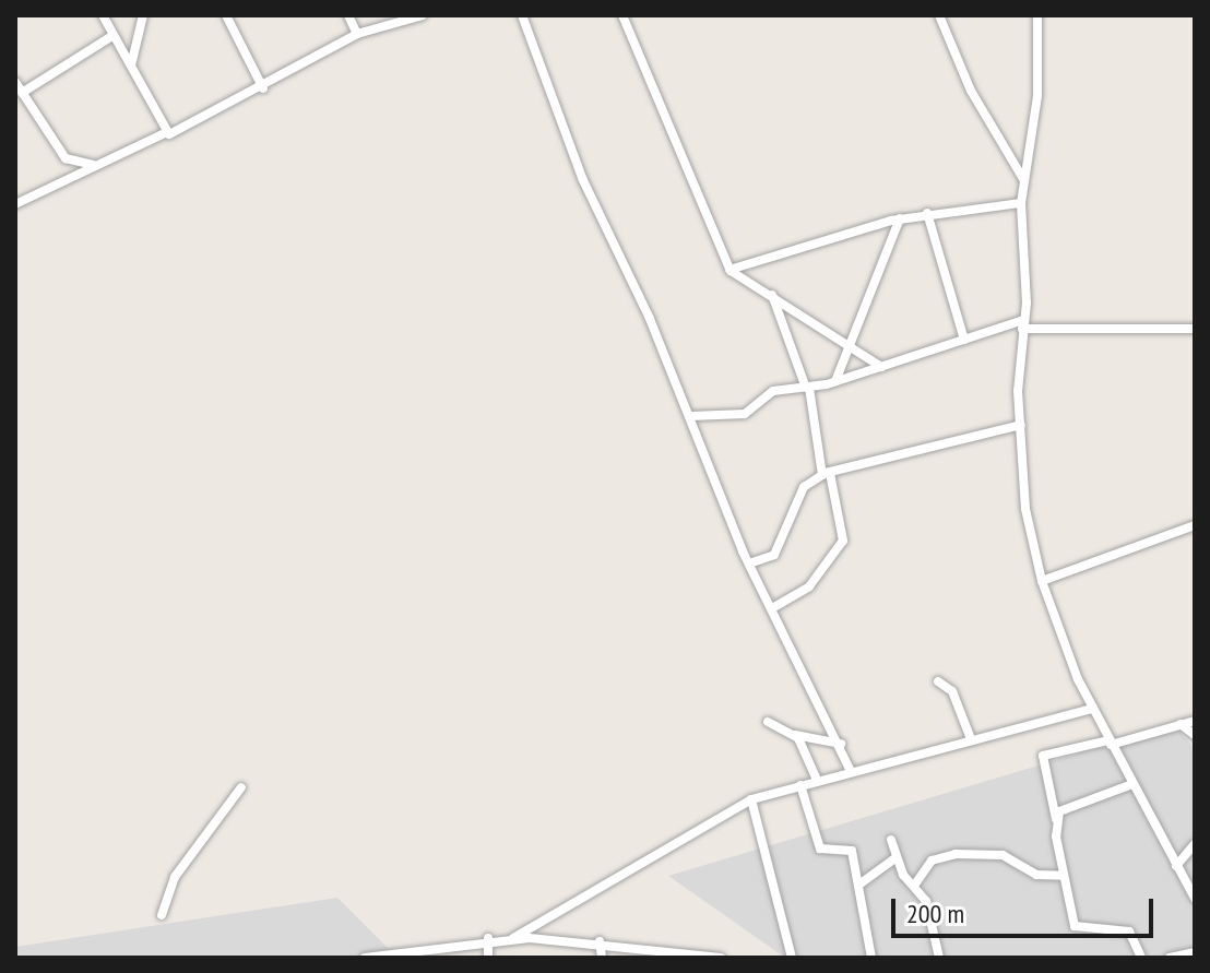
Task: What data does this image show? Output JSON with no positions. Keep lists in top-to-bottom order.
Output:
{
  "scale_bar": "200 m"
}
